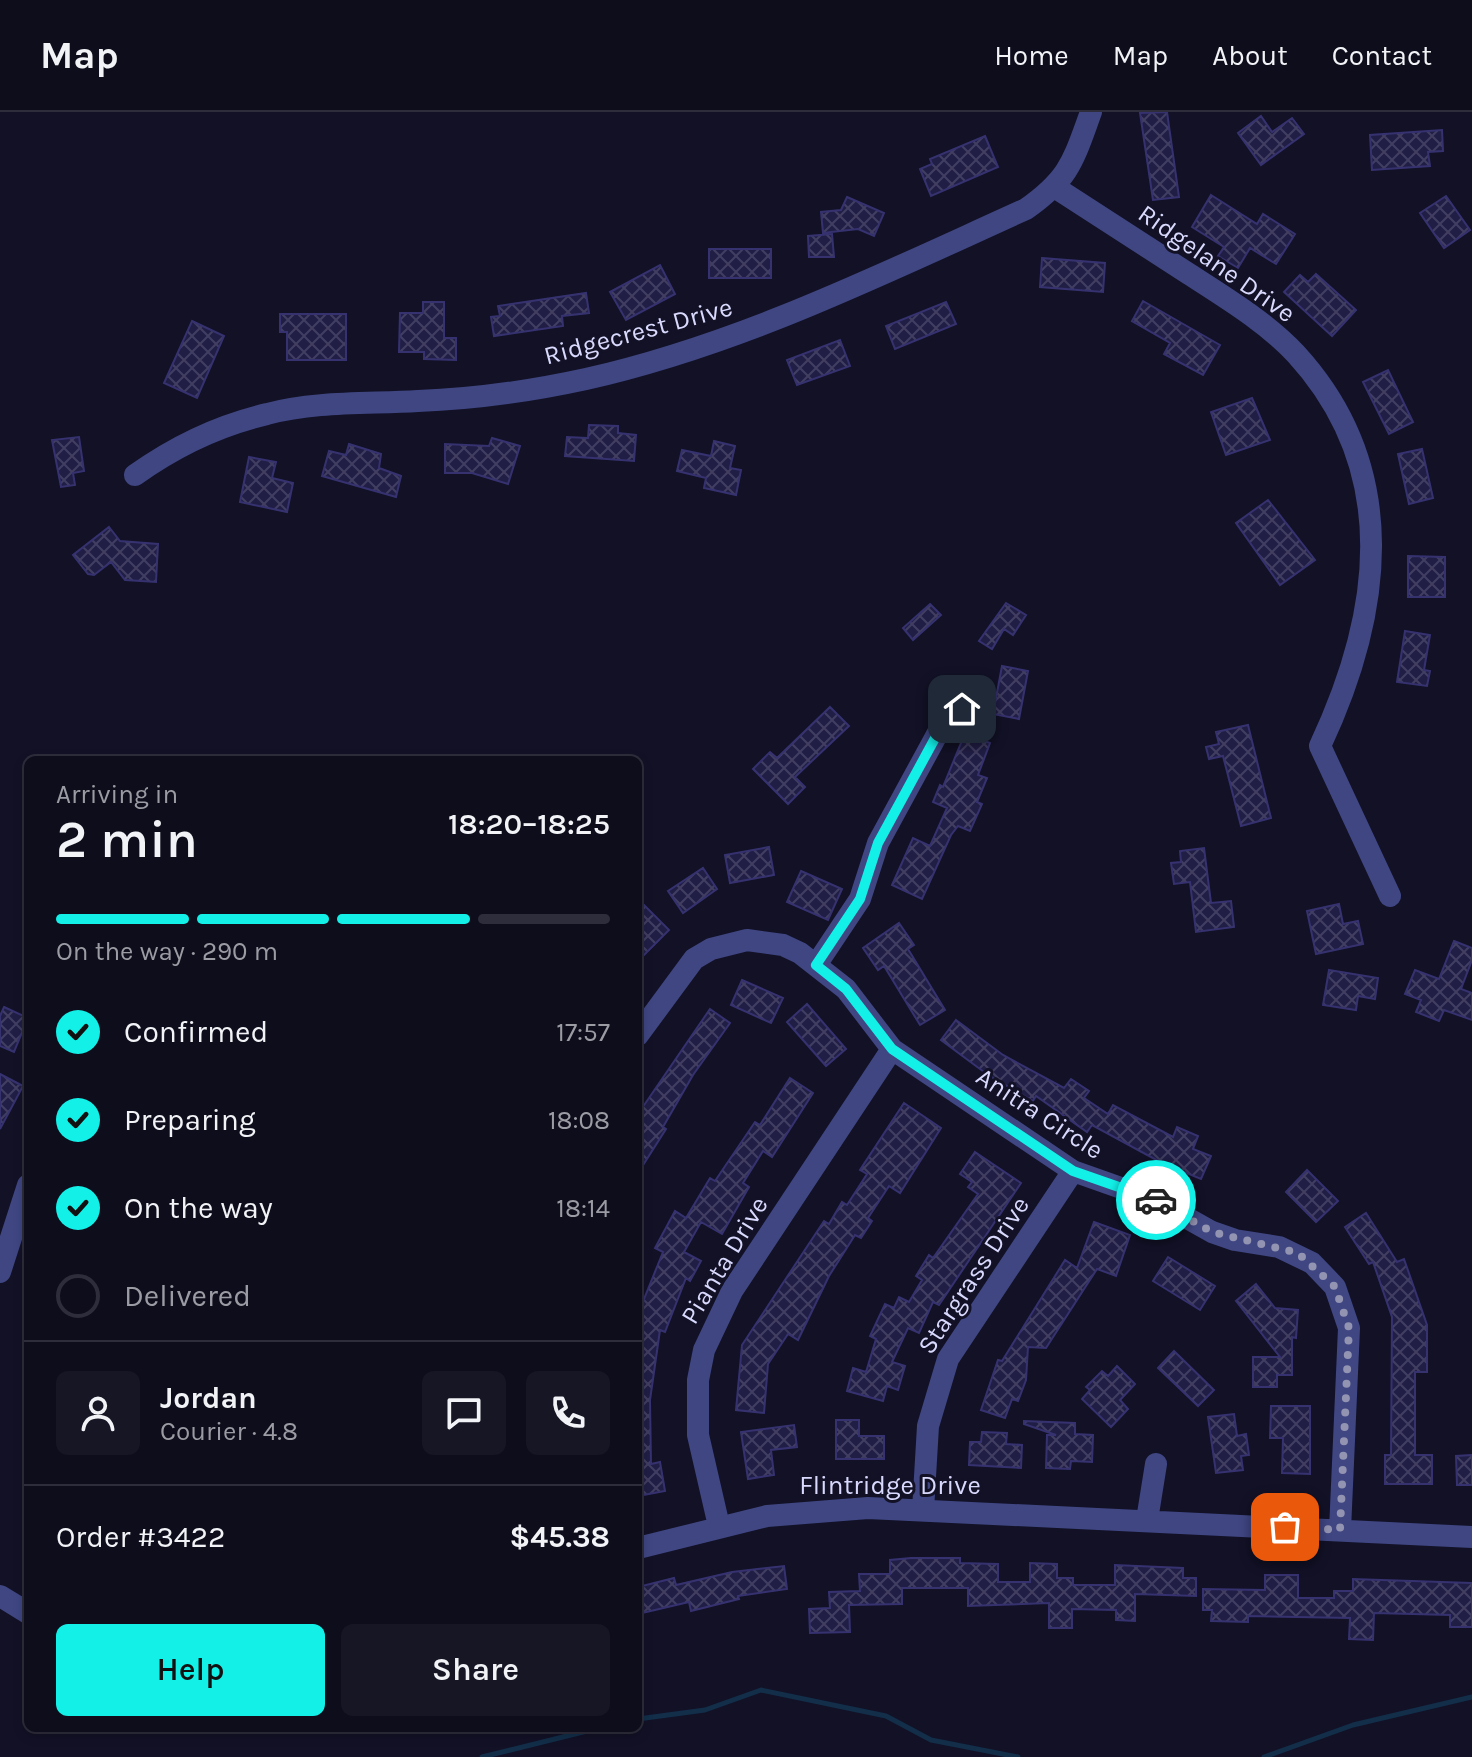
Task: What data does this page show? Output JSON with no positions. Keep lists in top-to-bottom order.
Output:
{
  "streets": {
    "street": [
      "Ridgelane Drive",
      "Ridgecrest Drive",
      "Anitra Circle",
      "Pianta Drive",
      "Stargrass Drive",
      "Flintridge Drive"
    ]
  },
  "crossings": [
    ["Ridgelane Drive", "Ridgecrest Drive"],
    ["Anitra Circle", "Pianta Drive"],
    ["Anitra Circle", "Stargrass Drive"],
    ["Anitra Circle", "Flintridge Drive"],
    ["Pianta Drive", "Flintridge Drive"],
    ["Stargrass Drive", "Flintridge Drive"]
  ],
  "page": {
    "header": "Map",
    "nav": [
      "Home",
      "Map",
      "About",
      "Contact"
    ],
    "heading": ["2 min", "Arriving in", "18:20–18:25"],
    "panel": [
      "Jordan",
      "Courier · 4.8",
      "Order #3422",
      "$45.38"
    ],
    "bar": "On the way · 290 m",
    "list": [
      ["Confirmed", "17:57"],
      ["Preparing", "18:08"],
      ["On the way", "18:14"],
      "Delivered"
    ],
    "buttons": ["Help", "Share"]
  }
}
